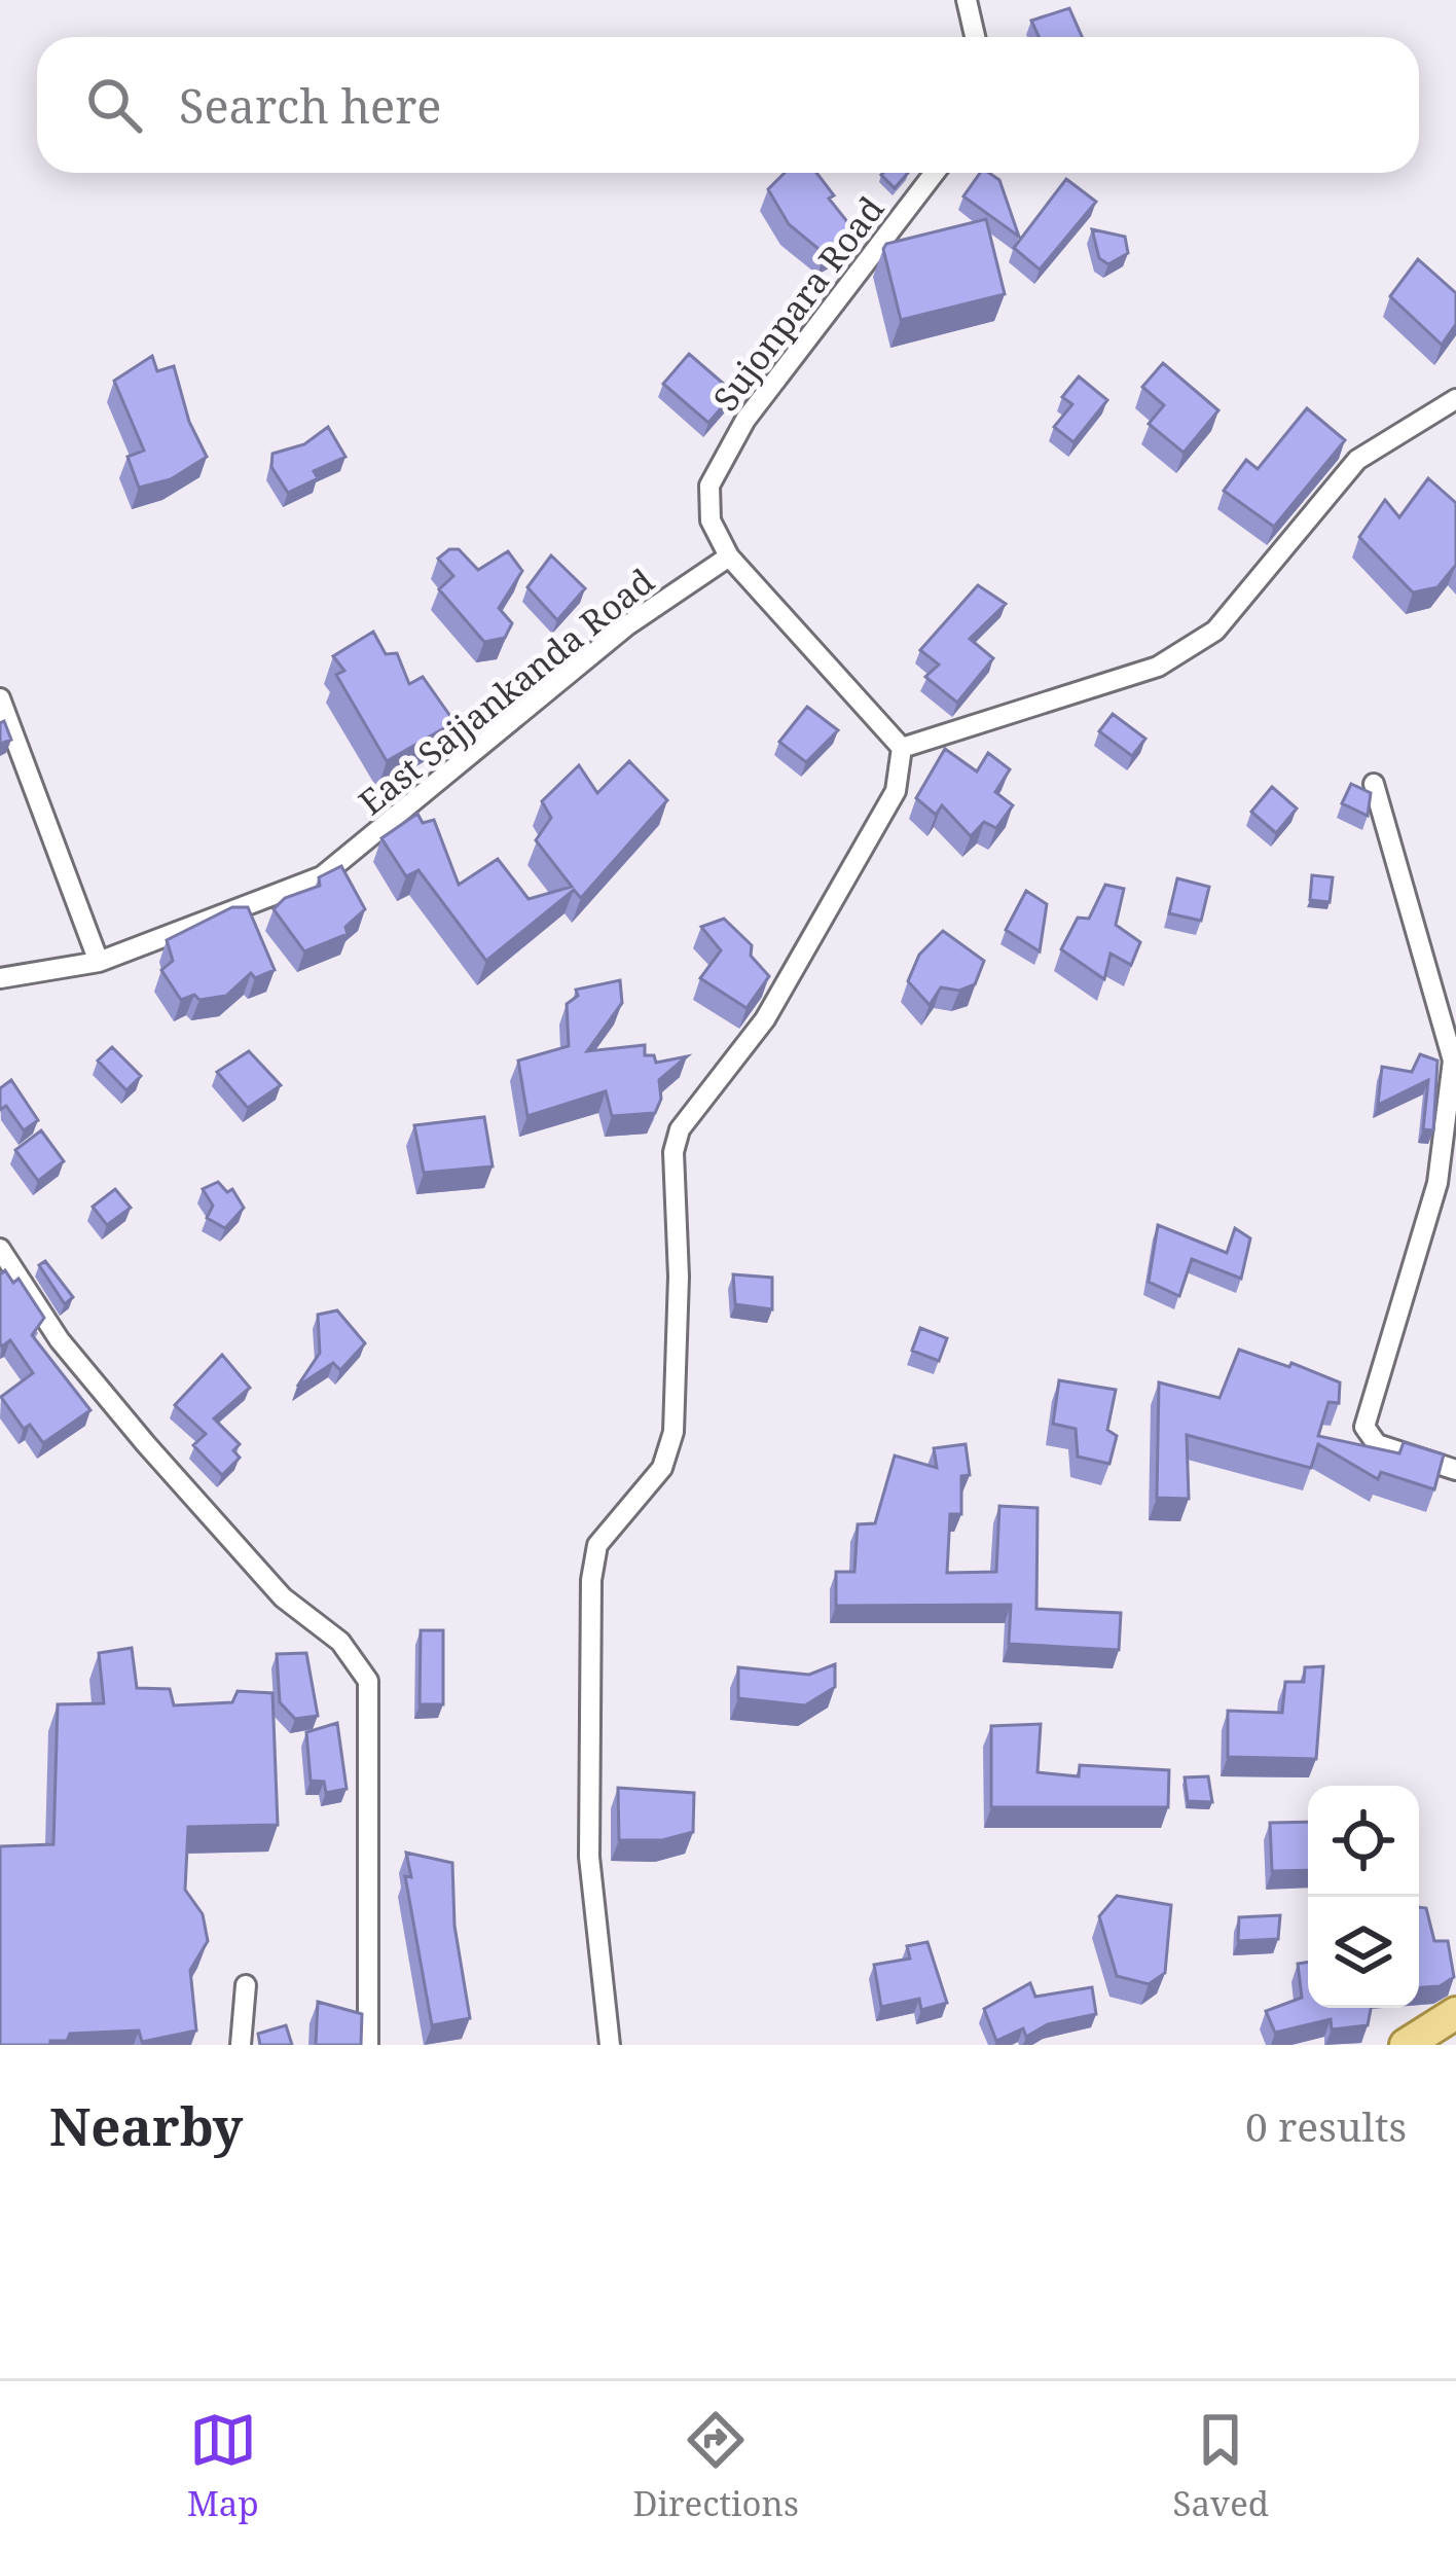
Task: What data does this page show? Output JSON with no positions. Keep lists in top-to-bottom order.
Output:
{
  "streets": {
    "street": ["Sujonpara Road", "East Sajjankanda Road"]
  },
  "crossings": [
    ["Sujonpara Road", "East Sajjankanda Road"]
  ],
  "page": {
    "search": "Search here",
    "heading": ["Nearby", "0 results"],
    "nav": ["Map", "Directions", "Saved"]
  }
}
